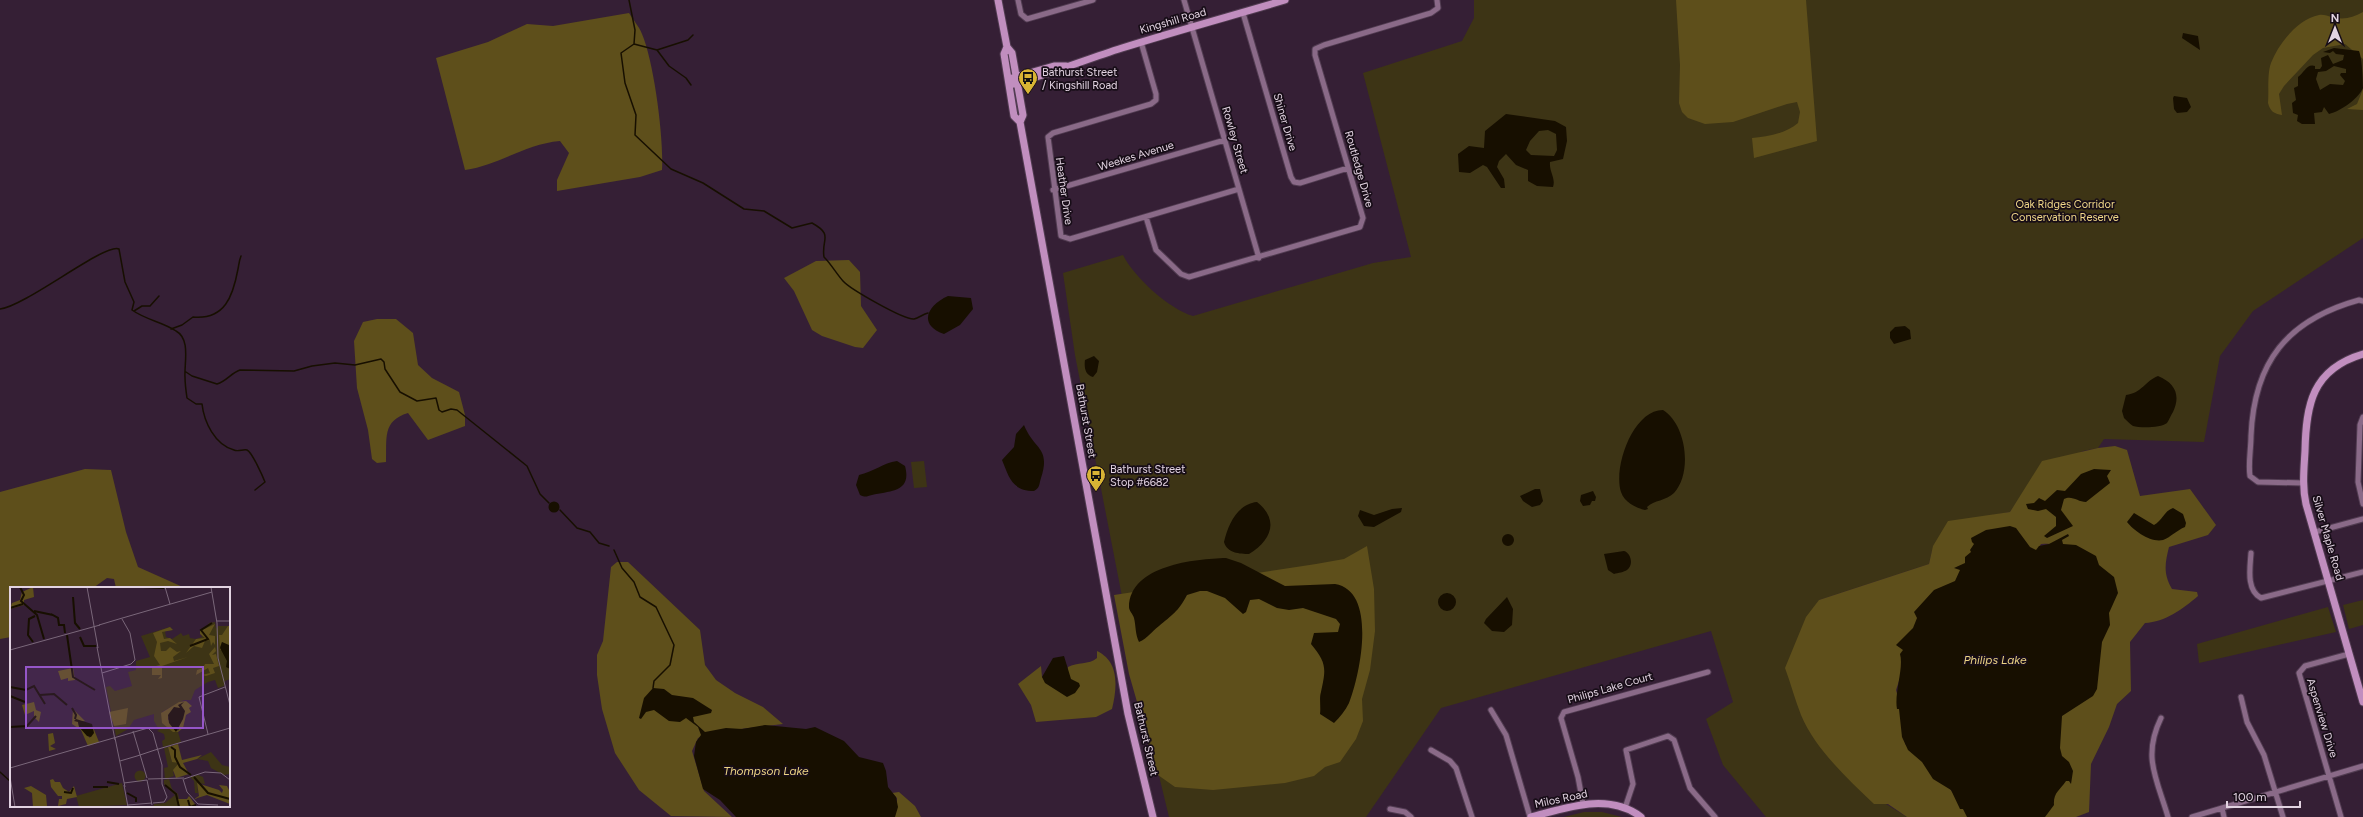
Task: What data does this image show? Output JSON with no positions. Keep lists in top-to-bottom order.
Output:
{
  "streets": {
    "main road": [
      "Kingshill Road",
      "Bathurst Street",
      "Silver Maple Road",
      "Milos Road"
    ],
    "street": [
      "Shiner Drive",
      "Rowley Street",
      "Weekes Avenue",
      "Routledge Drive",
      "Heather Drive",
      "Philips Lake Court",
      "Aspenview Drive"
    ]
  },
  "crossings": [
    ["Kingshill Road", "Shiner Drive"],
    ["Kingshill Road", "Rowley Street"],
    ["Kingshill Road", "Heather Drive"],
    ["Kingshill Road", "Bathurst Street"],
    ["Shiner Drive", "Routledge Drive"],
    ["Rowley Street", "Weekes Avenue"],
    ["Rowley Street", "Routledge Drive"],
    ["Rowley Street", "Heather Drive"],
    ["Weekes Avenue", "Heather Drive"],
    ["Routledge Drive", "Heather Drive"],
    ["Silver Maple Road", "Aspenview Drive"],
    ["Philips Lake Court", "Milos Road"]
  ],
  "water": ["Philips Lake", "Thompson Lake"],
  "parks": ["Oak Ridges Corridor Conservation Reserve"],
  "places": {
    "bus stop": ["Bathurst Street / Kingshill Road", "Bathurst Street Stop #6682"]
  },
  "scale_bar": "100 m",
  "north": "top"
}
